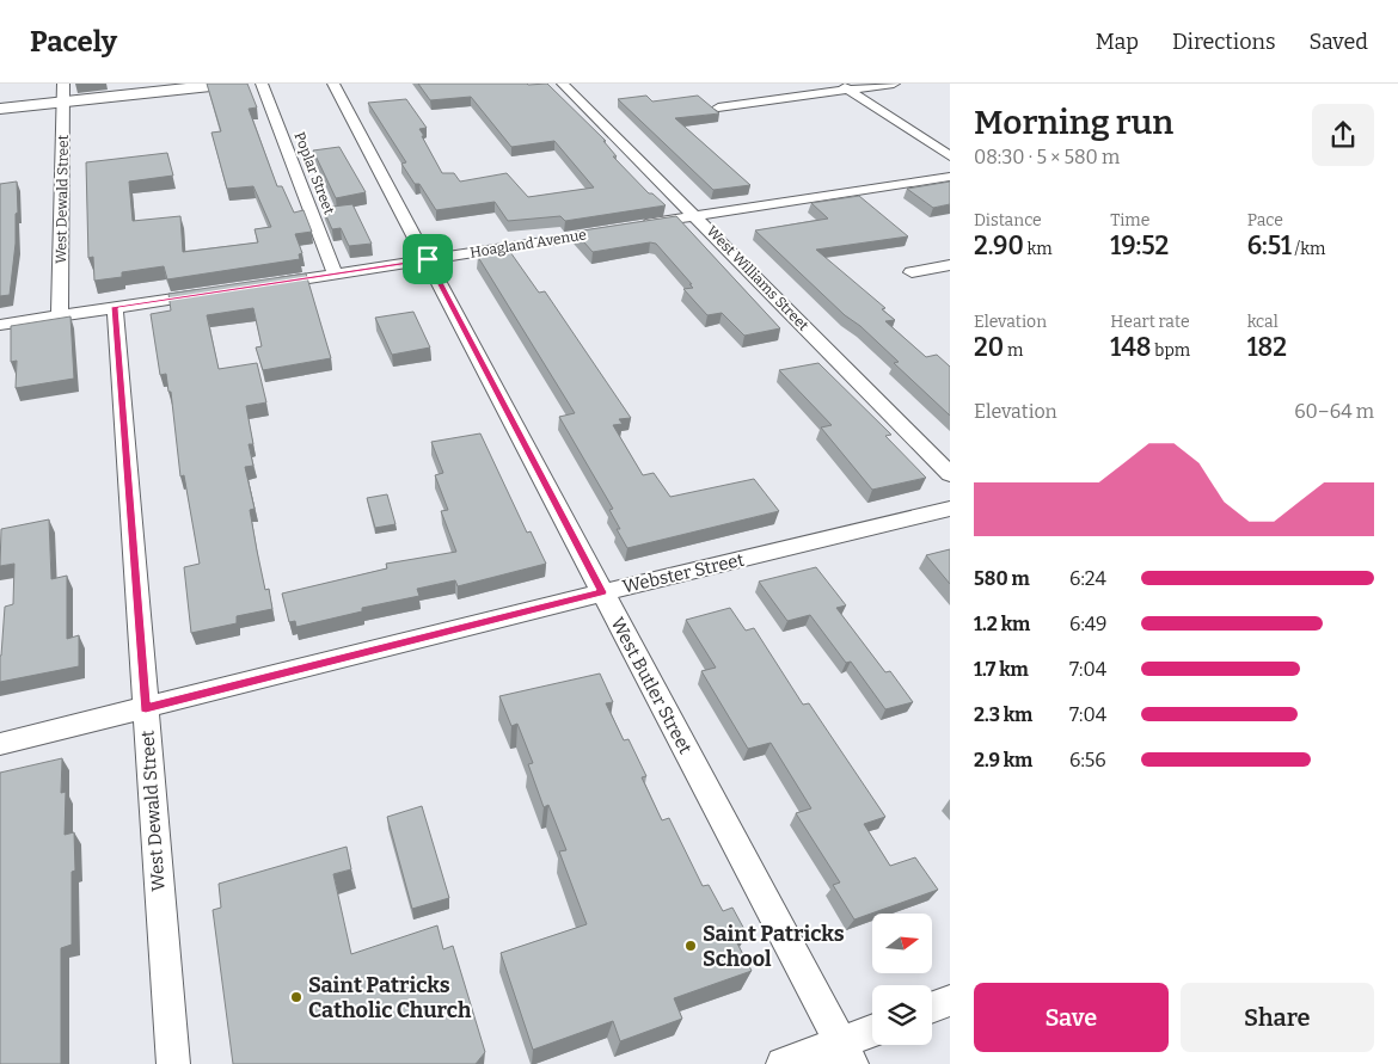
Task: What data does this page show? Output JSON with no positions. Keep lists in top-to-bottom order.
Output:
{
  "streets": {
    "street": [
      "Poplar Street",
      "West Dewald Street",
      "Hoagland Avenue",
      "West Williams Street",
      "Webster Street",
      "West Butler Street"
    ]
  },
  "crossings": [
    ["Poplar Street", "Hoagland Avenue"],
    ["West Dewald Street", "Webster Street"],
    ["Hoagland Avenue", "West Williams Street"],
    ["Hoagland Avenue", "West Butler Street"],
    ["Webster Street", "West Butler Street"]
  ],
  "places": ["Saint Patricks School", "Saint Patricks Catholic Church"],
  "north": "right",
  "page": {
    "header": "Pacely",
    "nav": ["Map", "Directions", "Saved"],
    "heading": ["Morning run", "08:30 · 5 × 580 m"],
    "stats": [
      ["Distance", "2.90 km"],
      ["Time", "19:52"],
      ["Pace", "6:51 /km"],
      ["Elevation", "20 m"],
      ["Heart rate", "148 bpm"],
      ["kcal", "182"]
    ],
    "chart": ["Elevation", "60–64 m"],
    "list": [
      {
        "name": "580 m",
        "note": "6:24"
      },
      {
        "name": "1.2 km",
        "note": "6:49"
      },
      {
        "name": "1.7 km",
        "note": "7:04"
      },
      {
        "name": "2.3 km",
        "note": "7:04"
      },
      {
        "name": "2.9 km",
        "note": "6:56"
      }
    ],
    "buttons": ["Save", "Share"]
  }
}
